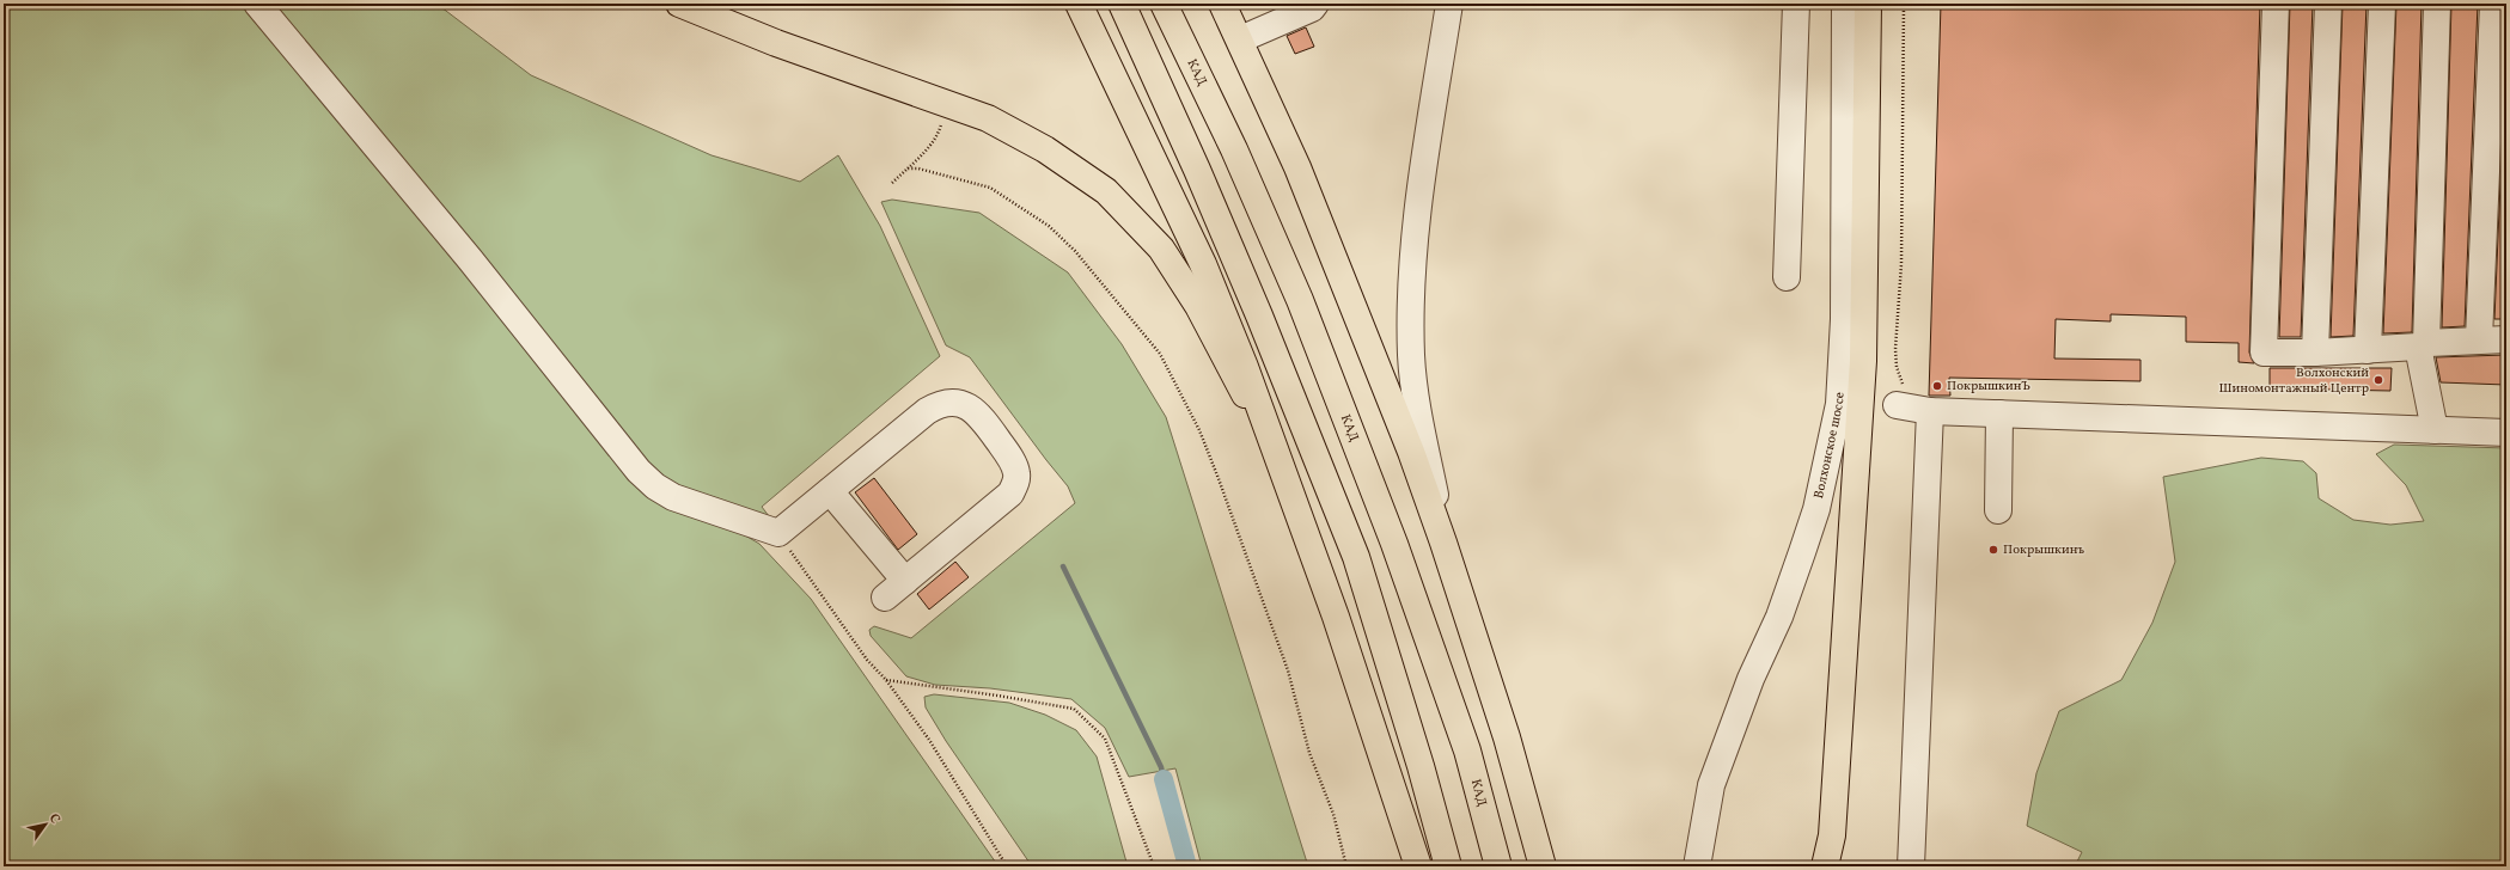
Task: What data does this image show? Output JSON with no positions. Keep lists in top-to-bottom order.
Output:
{
  "streets": {
    "main road": ["КАД", "Волхонское шоссе"]
  },
  "places": ["Волхонский Шиномонтажный Центр", "ПокрышкинЪ", "Покрышкинъ"],
  "north": "top right"
}
